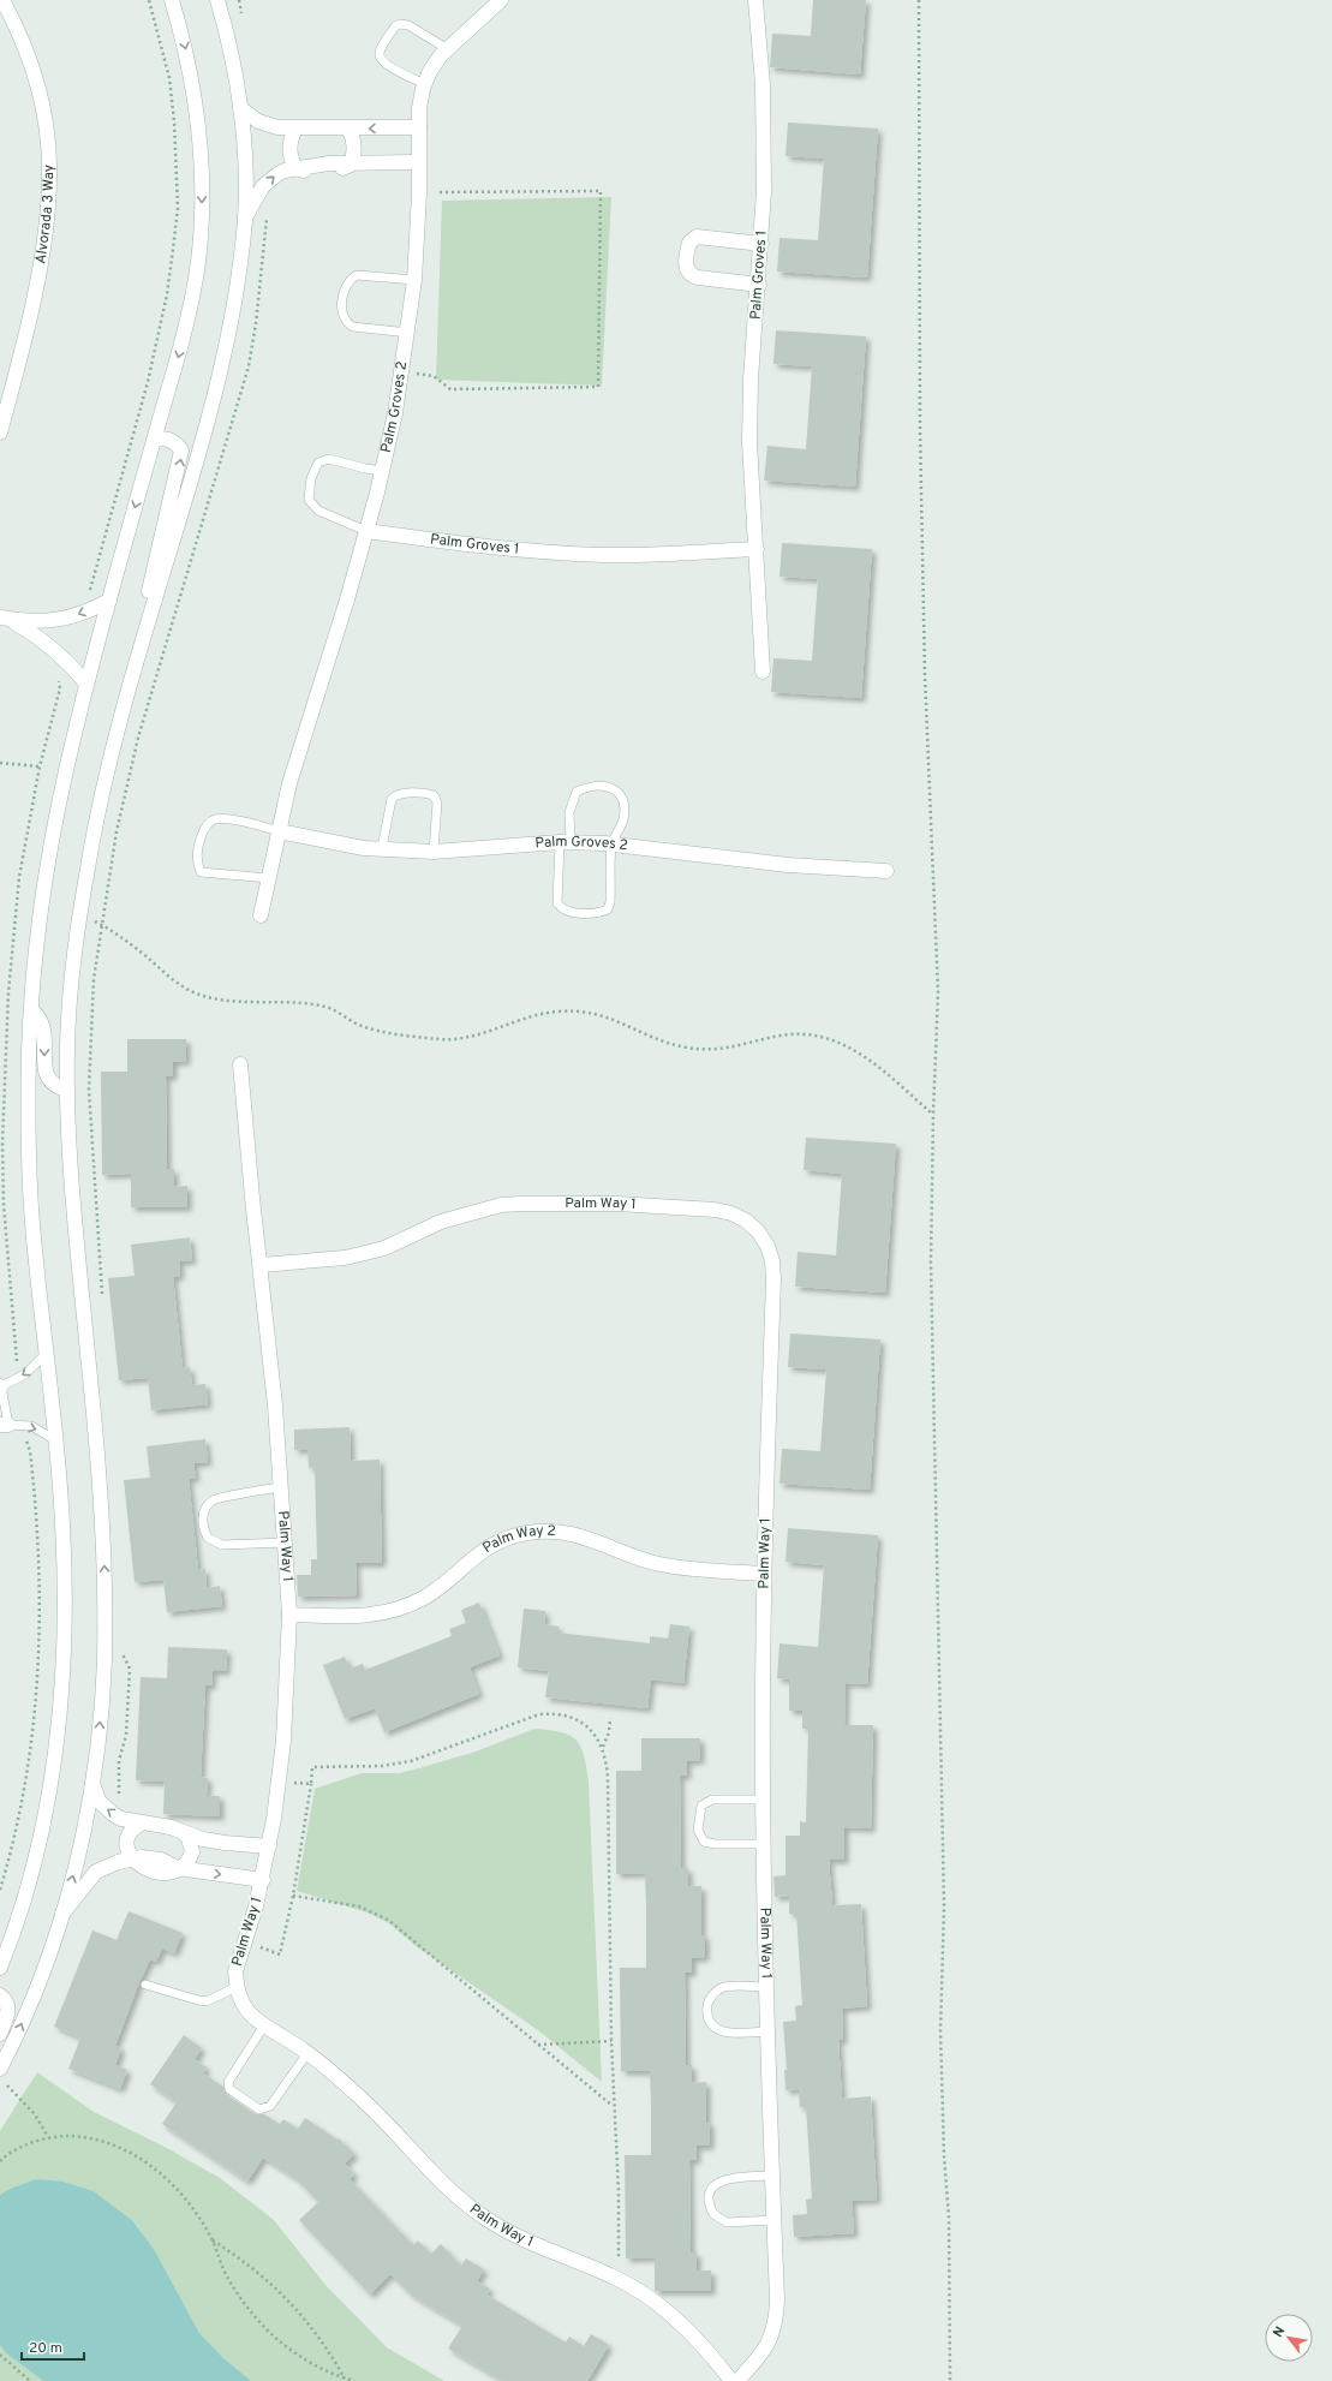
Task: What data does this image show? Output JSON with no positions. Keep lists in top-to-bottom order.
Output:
{
  "streets": {
    "street": [
      "Alvorada 3 Way",
      "Palm Groves 1",
      "Palm Groves 2",
      "Palm Way 1",
      "Palm Way 2"
    ]
  },
  "crossings": [
    ["Palm Groves 1", "Palm Groves 2"],
    ["Palm Way 1", "Palm Way 2"]
  ],
  "scale_bar": "20 m",
  "north": "top left"
}
